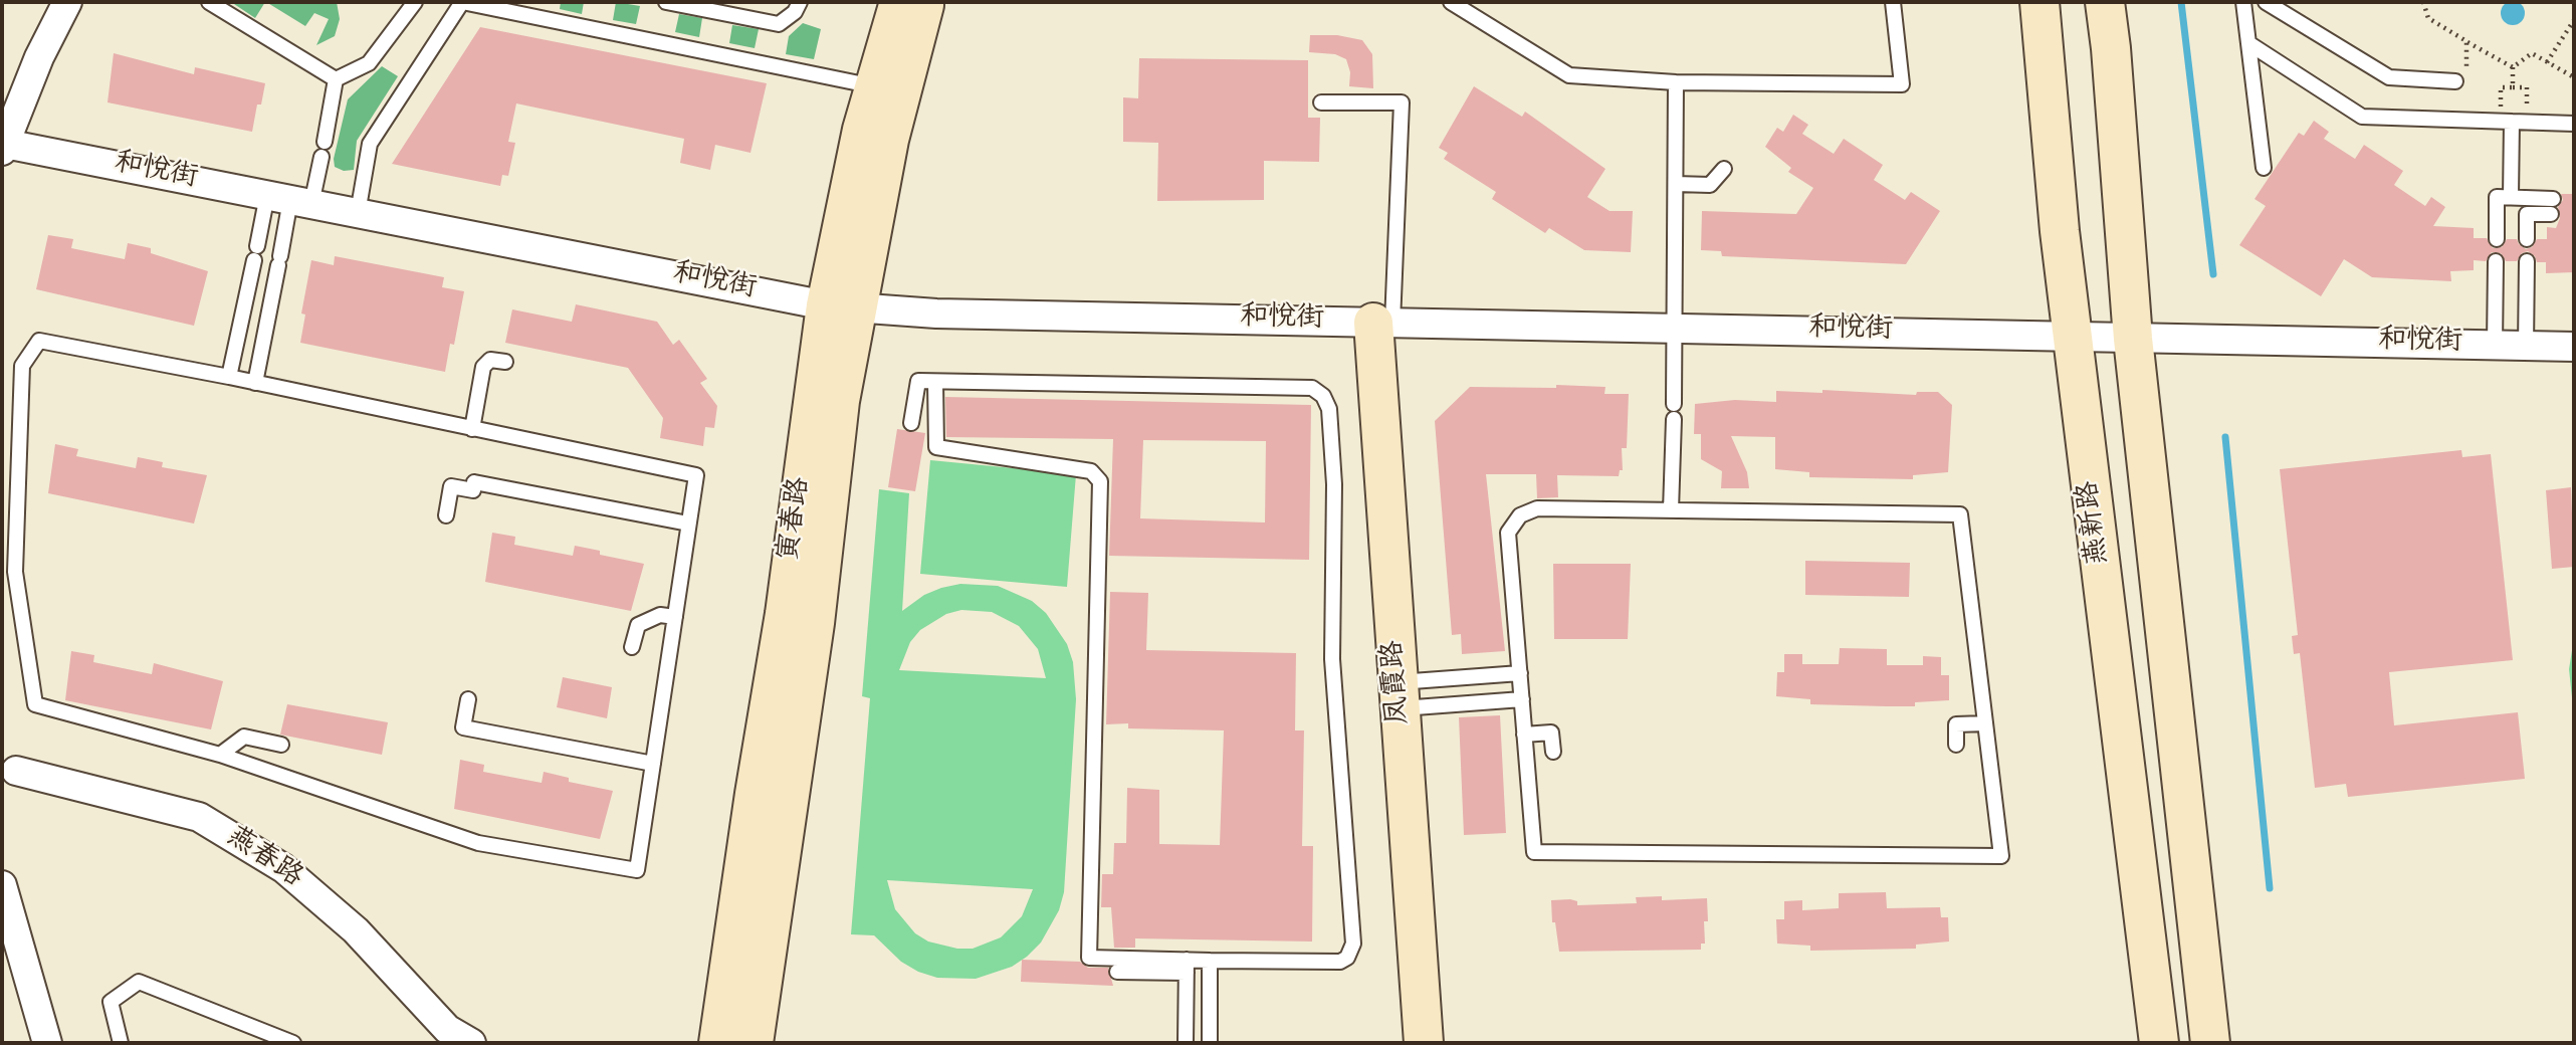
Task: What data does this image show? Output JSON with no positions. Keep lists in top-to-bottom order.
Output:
{
  "streets": {
    "street": [
      "和悦街",
      "寅春路",
      "燕新路",
      "凤霞路",
      "燕春路"
    ]
  },
  "crossings": [
    ["和悦街", "寅春路"],
    ["和悦街", "燕新路"],
    ["和悦街", "凤霞路"]
  ]
}
